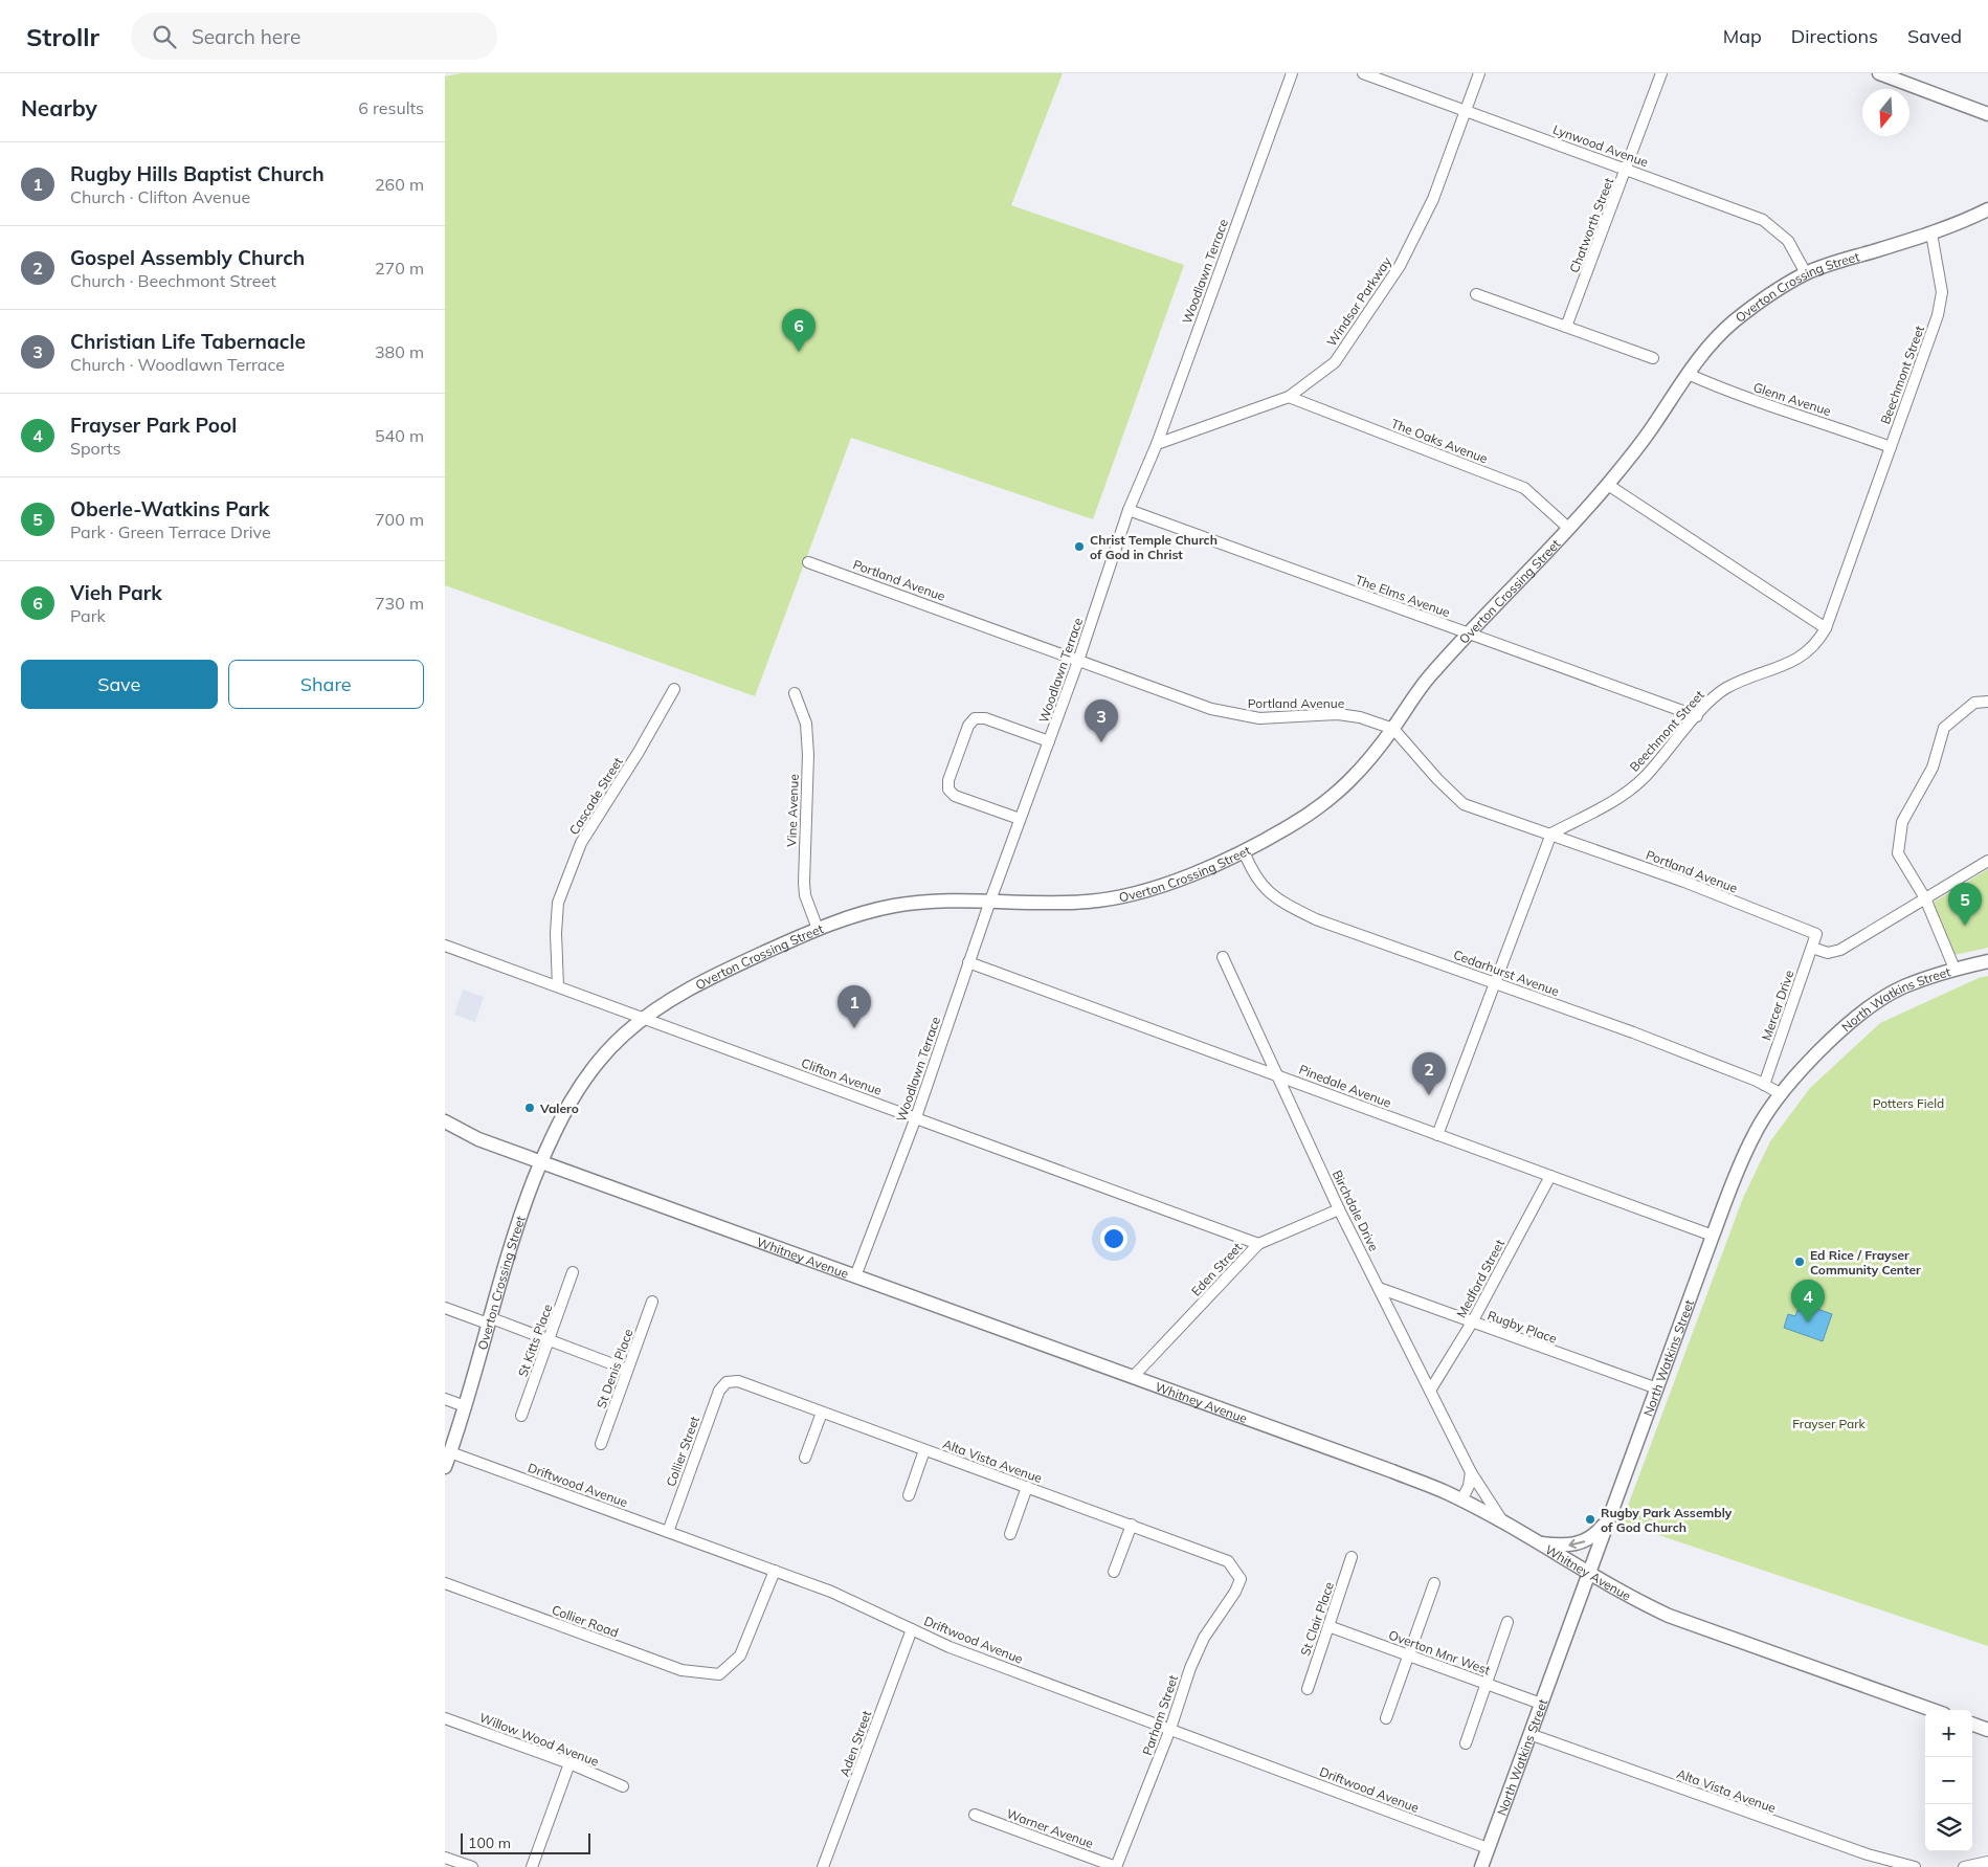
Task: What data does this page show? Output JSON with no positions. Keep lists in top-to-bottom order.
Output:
{
  "streets": {
    "main road": ["Overton Crossing Street", "North Watkins Street", "Whitney Avenue"],
    "street": [
      "Lynwood Avenue",
      "Chatworth Street",
      "Woodlawn Terrace",
      "Windsor Parkway",
      "Beechmont Street",
      "Glenn Avenue",
      "The Oaks Avenue",
      "Portland Avenue",
      "The Elms Avenue",
      "Cascade Street",
      "Vine Avenue",
      "Cedarhurst Avenue",
      "Mercer Drive",
      "Clifton Avenue",
      "Pinedale Avenue",
      "Birchdale Drive",
      "Eden Street",
      "Medford Street",
      "Rugby Place",
      "St Kitts Place",
      "St Denis Place",
      "Collier Street",
      "Alta Vista Avenue",
      "Driftwood Avenue",
      "St Clair Place",
      "Collier Road",
      "Overton Mnr West",
      "Parham Street",
      "Willow Wood Avenue",
      "Aden Street",
      "Warner Avenue"
    ]
  },
  "crossings": [
    ["Lynwood Avenue", "Chatworth Street"],
    ["Lynwood Avenue", "Overton Crossing Street"],
    ["Lynwood Avenue", "Windsor Parkway"],
    ["Woodlawn Terrace", "Overton Crossing Street"],
    ["Woodlawn Terrace", "Windsor Parkway"],
    ["Woodlawn Terrace", "Portland Avenue"],
    ["Woodlawn Terrace", "The Elms Avenue"],
    ["Woodlawn Terrace", "Clifton Avenue"],
    ["Woodlawn Terrace", "Pinedale Avenue"],
    ["Woodlawn Terrace", "Whitney Avenue"],
    ["Overton Crossing Street", "Beechmont Street"],
    ["Overton Crossing Street", "Glenn Avenue"],
    ["Overton Crossing Street", "The Oaks Avenue"],
    ["Overton Crossing Street", "Portland Avenue"],
    ["Overton Crossing Street", "The Elms Avenue"],
    ["Overton Crossing Street", "Vine Avenue"],
    ["Overton Crossing Street", "Cedarhurst Avenue"],
    ["Overton Crossing Street", "Clifton Avenue"],
    ["Overton Crossing Street", "Whitney Avenue"],
    ["Overton Crossing Street", "Driftwood Avenue"],
    ["Windsor Parkway", "The Oaks Avenue"],
    ["Beechmont Street", "Glenn Avenue"],
    ["Beechmont Street", "Portland Avenue"],
    ["Beechmont Street", "The Elms Avenue"],
    ["Portland Avenue", "Mercer Drive"],
    ["Cascade Street", "Clifton Avenue"],
    ["Cedarhurst Avenue", "North Watkins Street"],
    ["Cedarhurst Avenue", "Mercer Drive"],
    ["North Watkins Street", "Pinedale Avenue"],
    ["North Watkins Street", "Whitney Avenue"],
    ["North Watkins Street", "Rugby Place"],
    ["North Watkins Street", "Alta Vista Avenue"],
    ["North Watkins Street", "Driftwood Avenue"],
    ["North Watkins Street", "Overton Mnr West"],
    ["Clifton Avenue", "Eden Street"],
    ["Pinedale Avenue", "Birchdale Drive"],
    ["Pinedale Avenue", "Medford Street"],
    ["Birchdale Drive", "Whitney Avenue"],
    ["Birchdale Drive", "Eden Street"],
    ["Birchdale Drive", "Medford Street"],
    ["Birchdale Drive", "Rugby Place"],
    ["Whitney Avenue", "Eden Street"],
    ["Medford Street", "Rugby Place"],
    ["Collier Street", "Alta Vista Avenue"],
    ["Collier Street", "Driftwood Avenue"],
    ["Alta Vista Avenue", "Parham Street"],
    ["Driftwood Avenue", "Collier Road"],
    ["Driftwood Avenue", "Parham Street"],
    ["Driftwood Avenue", "Aden Street"],
    ["St Clair Place", "Overton Mnr West"],
    ["Parham Street", "Warner Avenue"]
  ],
  "parks": ["Potters Field", "Frayser Park"],
  "places": [
    "Christ Temple Church of God in Christ",
    "Valero",
    "Ed Rice / Frayser Community Center",
    "Rugby Park Assembly of God Church"
  ],
  "scale_bar": "100 m",
  "north": "bottom",
  "page": {
    "header": "Strollr",
    "search": "Search here",
    "nav": ["Map", "Directions", "Saved"],
    "heading": ["Nearby", "6 results"],
    "list": [
      {
        "mark": "1",
        "name": "Rugby Hills Baptist Church",
        "note": "Church · Clifton Avenue",
        "value": "260 m"
      },
      {
        "mark": "2",
        "name": "Gospel Assembly Church",
        "note": "Church · Beechmont Street",
        "value": "270 m"
      },
      {
        "mark": "3",
        "name": "Christian Life Tabernacle",
        "note": "Church · Woodlawn Terrace",
        "value": "380 m"
      },
      {
        "mark": "4",
        "name": "Frayser Park Pool",
        "note": "Sports",
        "value": "540 m"
      },
      {
        "mark": "5",
        "name": "Oberle-Watkins Park",
        "note": "Park · Green Terrace Drive",
        "value": "700 m"
      },
      {
        "mark": "6",
        "name": "Vieh Park",
        "note": "Park",
        "value": "730 m"
      }
    ],
    "pins": [
      "6",
      "3",
      "5",
      "1",
      "2",
      "4"
    ],
    "buttons": ["Save", "Share"],
    "map_buttons": ["+", "−"],
    "scale": "100 m"
  }
}
